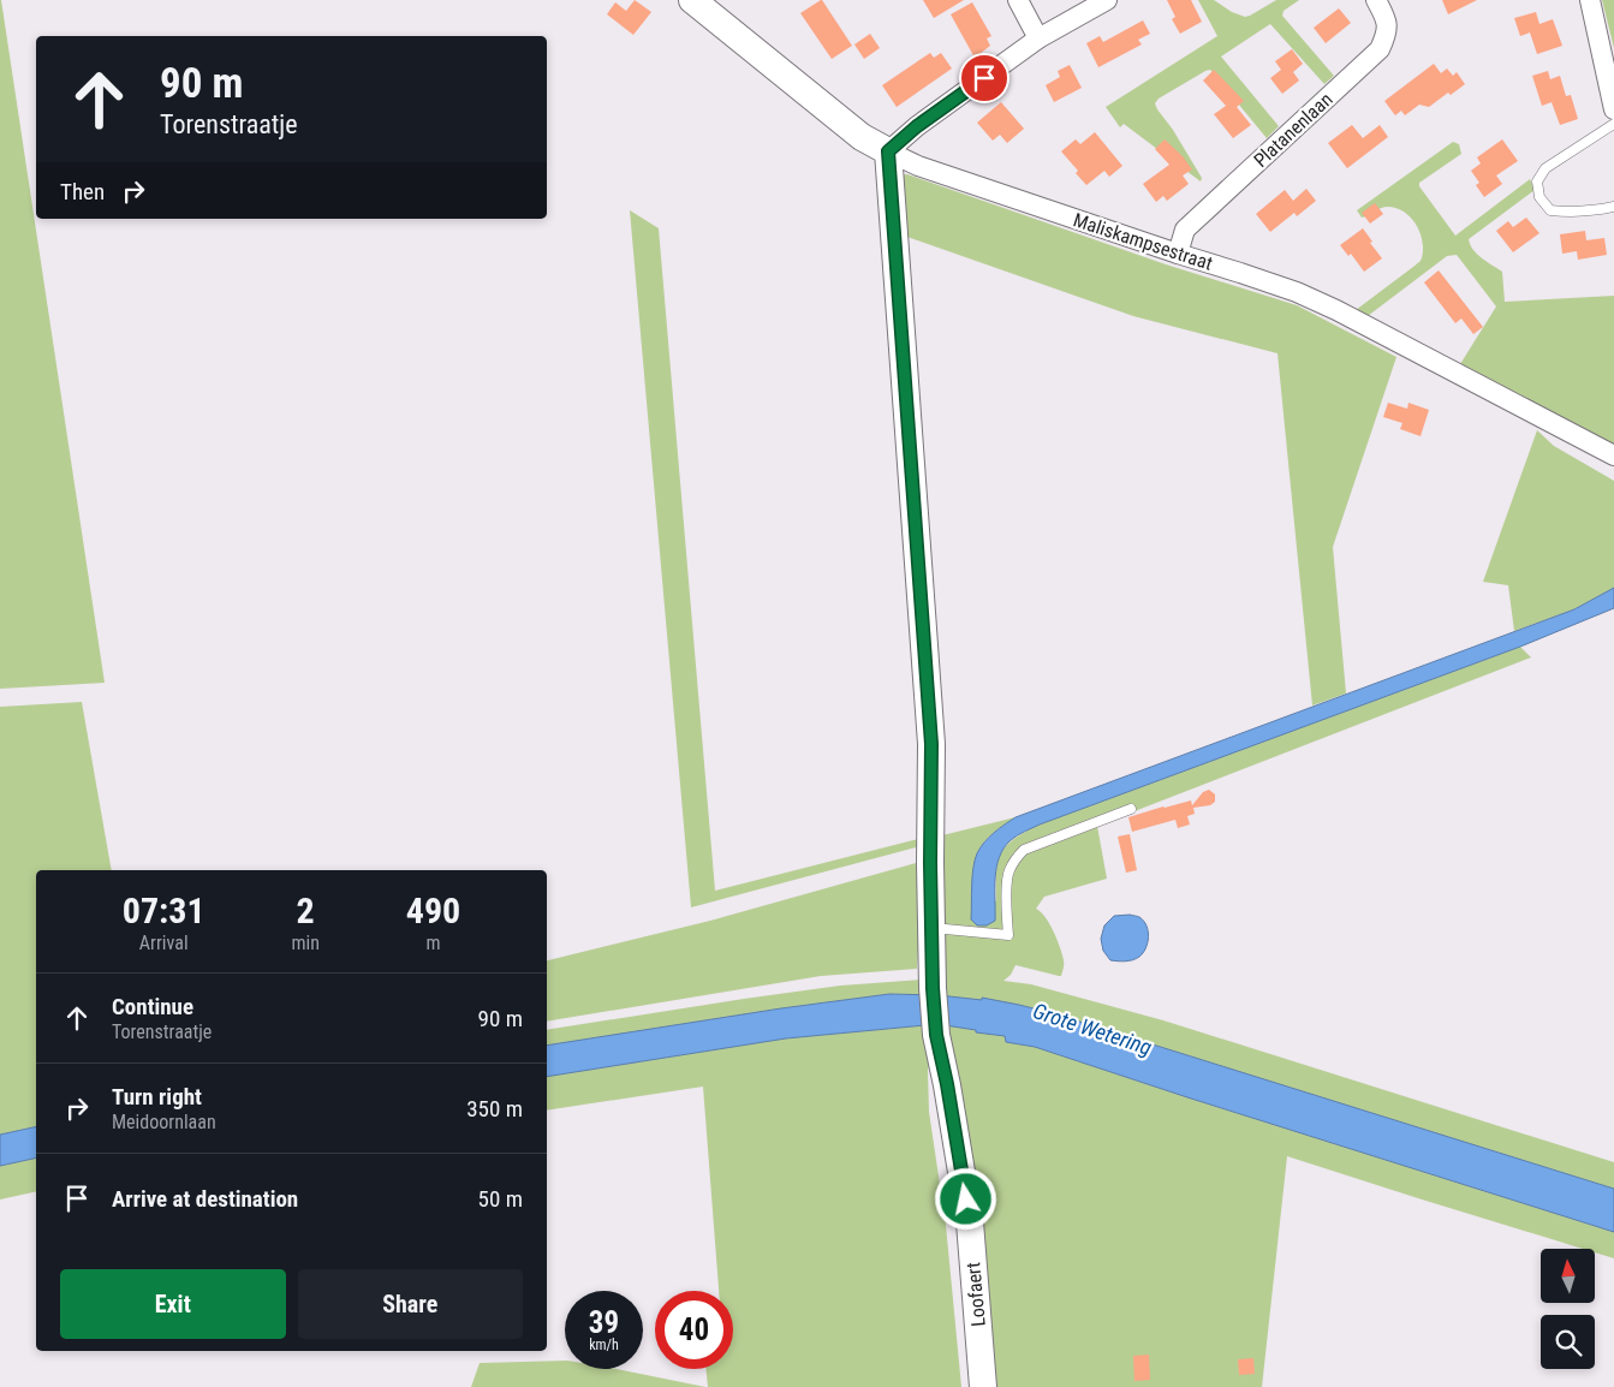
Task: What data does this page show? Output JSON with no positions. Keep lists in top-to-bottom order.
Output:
{
  "streets": {
    "street": ["Platanenlaan", "Maliskampsestraat", "Loofaert"]
  },
  "crossings": [
    ["Platanenlaan", "Maliskampsestraat"],
    ["Maliskampsestraat", "Loofaert"]
  ],
  "water": ["Grote Wetering"],
  "north": "top",
  "page": {
    "turn": ["90 m", "Torenstraatje"],
    "then": "Then",
    "eta": [
      "07:31",
      "Arrival",
      "2",
      "min",
      "490",
      "m"
    ],
    "list": [
      {
        "name": "Continue",
        "note": "Torenstraatje",
        "value": "90 m"
      },
      {
        "name": "Turn right",
        "note": "Meidoornlaan",
        "value": "350 m"
      },
      {
        "name": "Arrive at destination",
        "value": "50 m"
      }
    ],
    "buttons": ["Exit", "Share"],
    "speed": "39 km/h",
    "limit": "40"
  }
}
